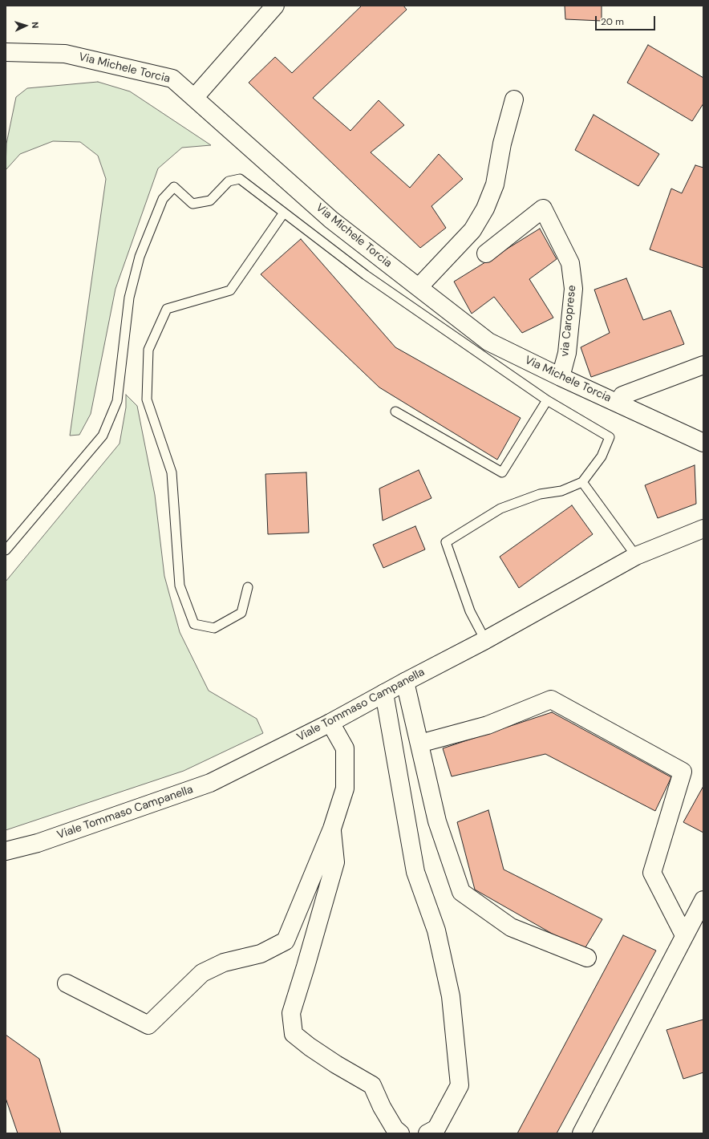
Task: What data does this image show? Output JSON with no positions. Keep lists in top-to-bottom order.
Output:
{
  "streets": {
    "street": ["Via Michele Torcia", "via Caroprese", "Viale Tommaso Campanella"]
  },
  "crossings": [
    ["Via Michele Torcia", "via Caroprese"]
  ],
  "scale_bar": "20 m",
  "north": "right"
}
